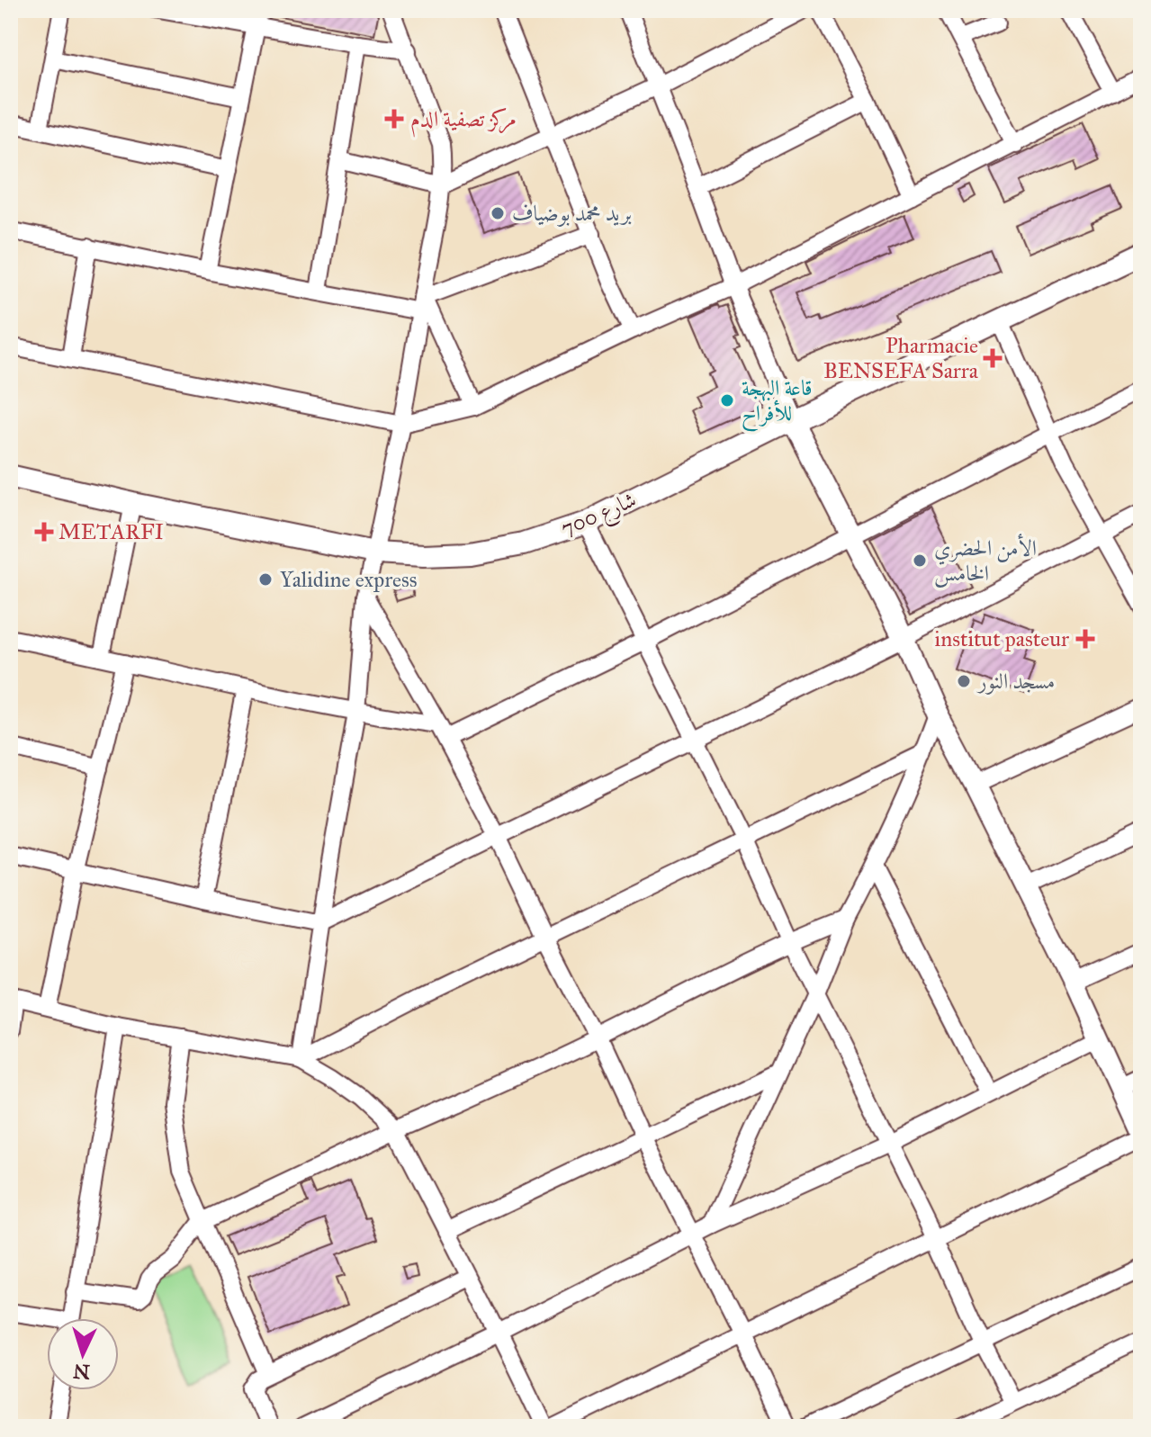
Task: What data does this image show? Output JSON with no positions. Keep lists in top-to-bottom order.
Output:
{
  "streets": {
    "main road": ["شارع 700"]
  },
  "places": {
    "health": [
      "مركز تصفية الدم",
      "Pharmacie BENSEFA Sarra",
      "METARFI",
      "institut pasteur"
    ],
    "other": [
      "بريد محمد بوضياف",
      "قاعة البهجة للأفراح",
      "الأمن الحضري الخامس",
      "Yalidine express",
      "مسجد النور"
    ]
  },
  "north": "bottom"
}
